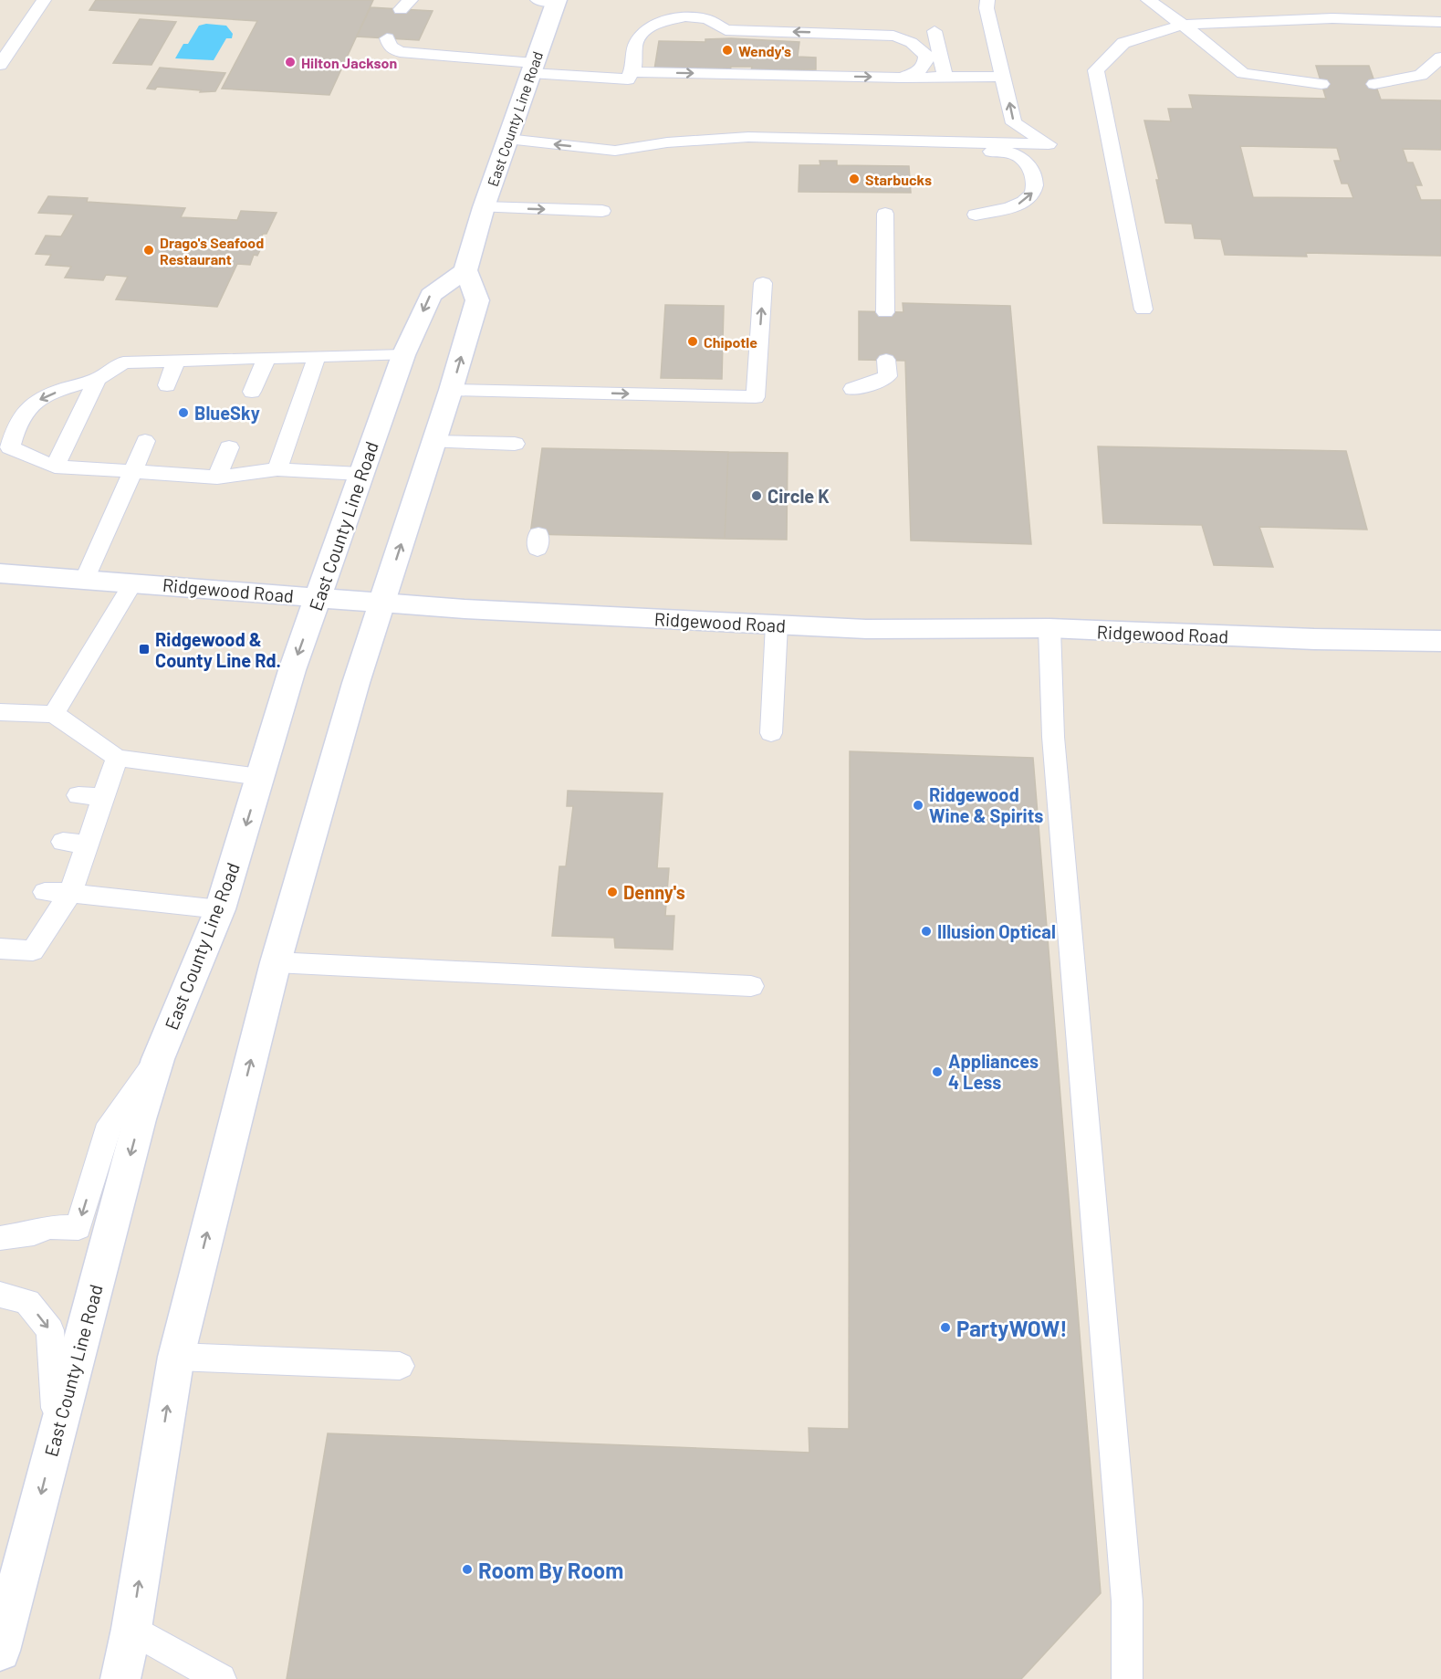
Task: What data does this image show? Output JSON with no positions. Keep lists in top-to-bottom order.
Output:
{
  "streets": {
    "main road": ["East County Line Road", "Ridgewood Road"]
  },
  "crossings": [
    ["East County Line Road", "Ridgewood Road"]
  ],
  "places": {
    "other": [
      "Wendy's",
      "Hilton Jackson",
      "Starbucks",
      "Drago's Seafood Restaurant",
      "Chipotle",
      "BlueSky",
      "Circle K",
      "Ridgewood Wine & Spirits",
      "Denny's",
      "Illusion Optical",
      "Appliances 4 Less",
      "PartyWOW!",
      "Room By Room"
    ],
    "transit": ["Ridgewood & County Line Rd."]
  }
}
